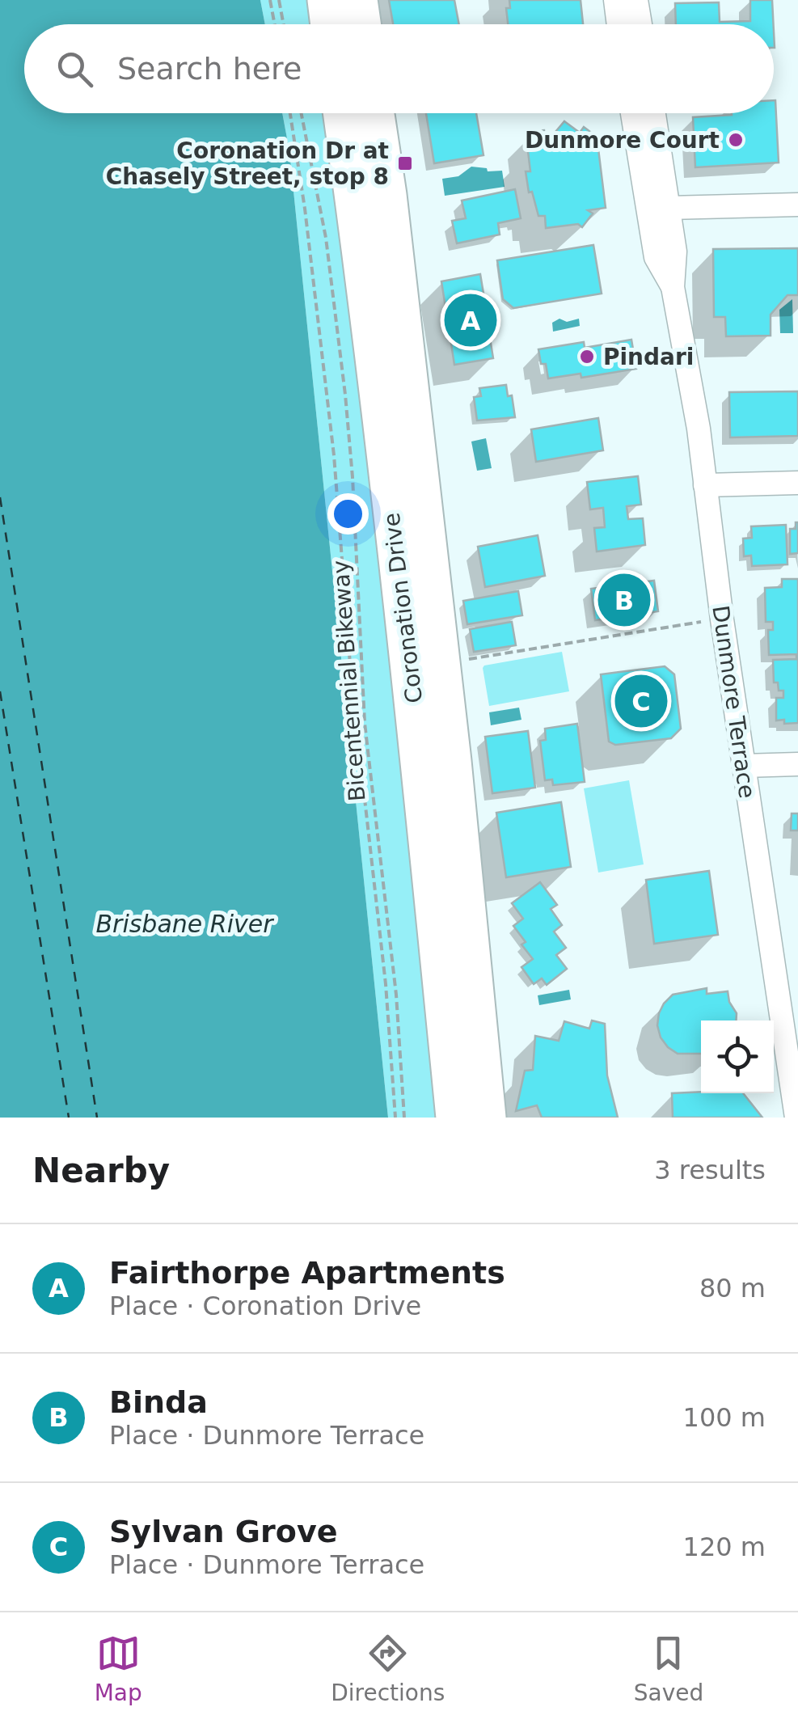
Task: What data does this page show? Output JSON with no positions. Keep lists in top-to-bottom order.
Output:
{
  "streets": {
    "highway": ["Coronation Drive"],
    "street": ["Dunmore Terrace"],
    "path": ["Bicentennial Bikeway"]
  },
  "water": ["Brisbane River"],
  "places": {
    "other": ["Dunmore Court", "Pindari"],
    "transit": ["Coronation Dr at Chasely Street, stop 8"]
  },
  "page": {
    "search": "Search here",
    "pins": ["A", "B", "C"],
    "heading": ["Nearby", "3 results"],
    "list": [
      {
        "mark": "A",
        "name": "Fairthorpe Apartments",
        "note": "Place · Coronation Drive",
        "value": "80 m"
      },
      {
        "mark": "B",
        "name": "Binda",
        "note": "Place · Dunmore Terrace",
        "value": "100 m"
      },
      {
        "mark": "C",
        "name": "Sylvan Grove",
        "note": "Place · Dunmore Terrace",
        "value": "120 m"
      }
    ],
    "nav": ["Map", "Directions", "Saved"]
  }
}
